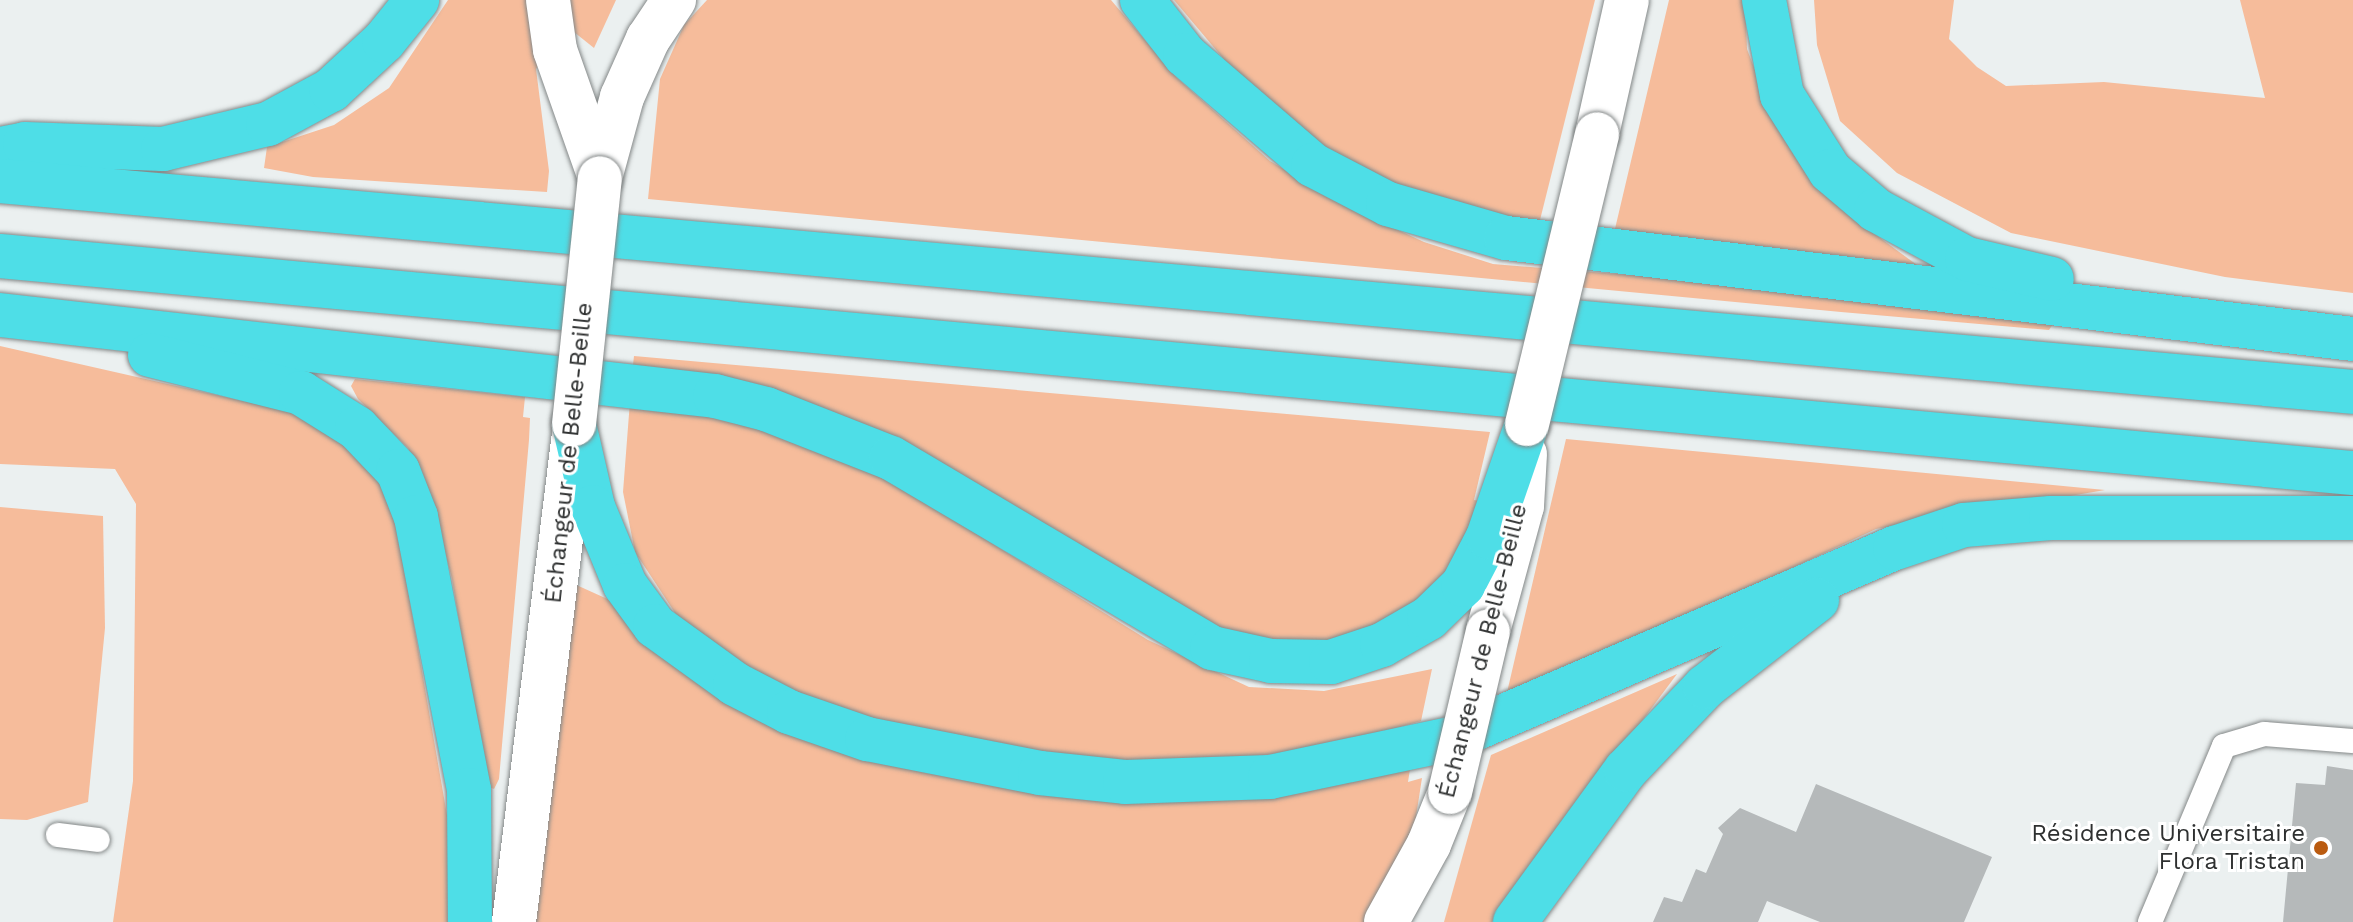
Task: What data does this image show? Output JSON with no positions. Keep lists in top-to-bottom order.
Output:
{
  "streets": {
    "street": ["Échangeur de Belle-Beille"]
  },
  "places": ["Résidence Universitaire Flora Tristan"]
}
